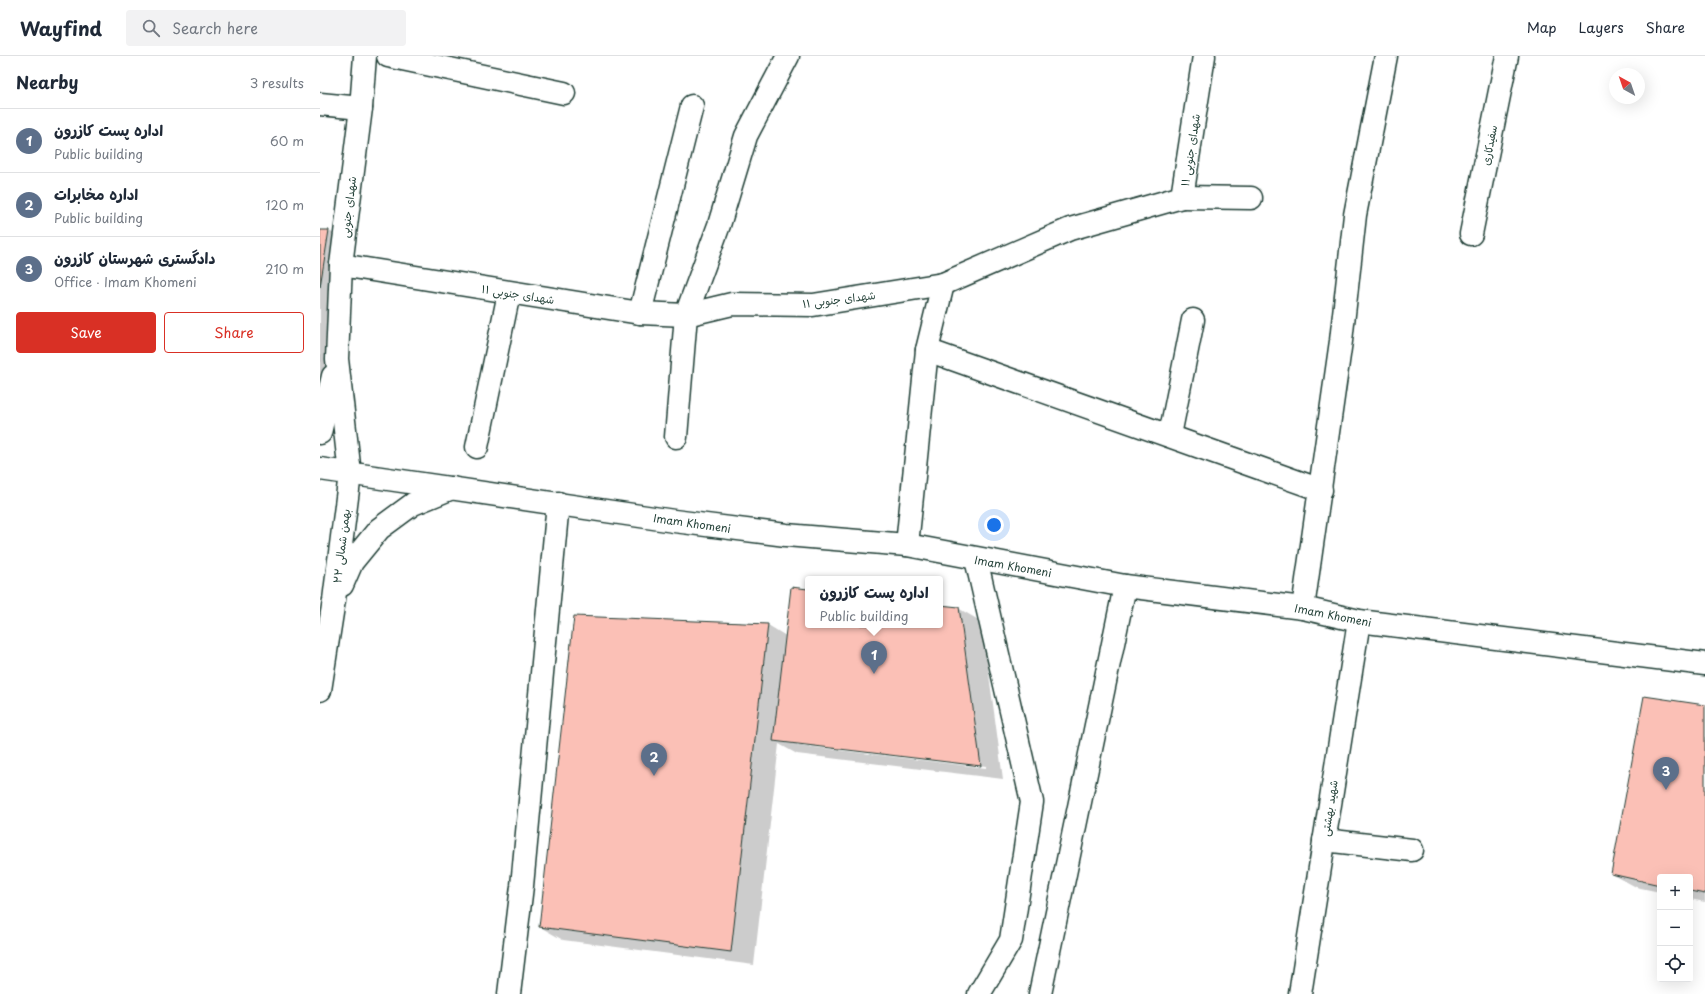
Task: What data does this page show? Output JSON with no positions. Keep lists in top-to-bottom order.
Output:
{
  "streets": {
    "street": [
      "سفیدکاری",
      "۱۱ شهدای جنوبی",
      "شهدای جنوبی",
      "Imam Khomeni",
      "۲۲ بهمن شمالی",
      "شهید بهشتی"
    ]
  },
  "crossings": [
    ["۱۱ شهدای جنوبی", "شهدای جنوبی"],
    ["شهدای جنوبی", "Imam Khomeni"],
    ["شهدای جنوبی", "۲۲ بهمن شمالی"],
    ["Imam Khomeni", "۲۲ بهمن شمالی"],
    ["Imam Khomeni", "شهید بهشتی"]
  ],
  "north": "top left",
  "page": {
    "header": "Wayfind",
    "search": "Search here",
    "nav": ["Map", "Layers", "Share"],
    "heading": ["Nearby", "3 results"],
    "list": [
      {
        "mark": "1",
        "name": "اداره پست کازرون",
        "note": "Public building",
        "value": "60 m"
      },
      {
        "mark": "2",
        "name": "اداره مخابرات",
        "note": "Public building",
        "value": "120 m"
      },
      {
        "mark": "3",
        "name": "دادگستری شهرستان کازرون",
        "note": "Office · Imam Khomeni",
        "value": "210 m"
      }
    ],
    "buttons": ["Save", "Share"],
    "popup": ["اداره پست کازرون", "Public building"],
    "pins": ["1", "2", "3"],
    "map_buttons": ["+", "−"]
  }
}
